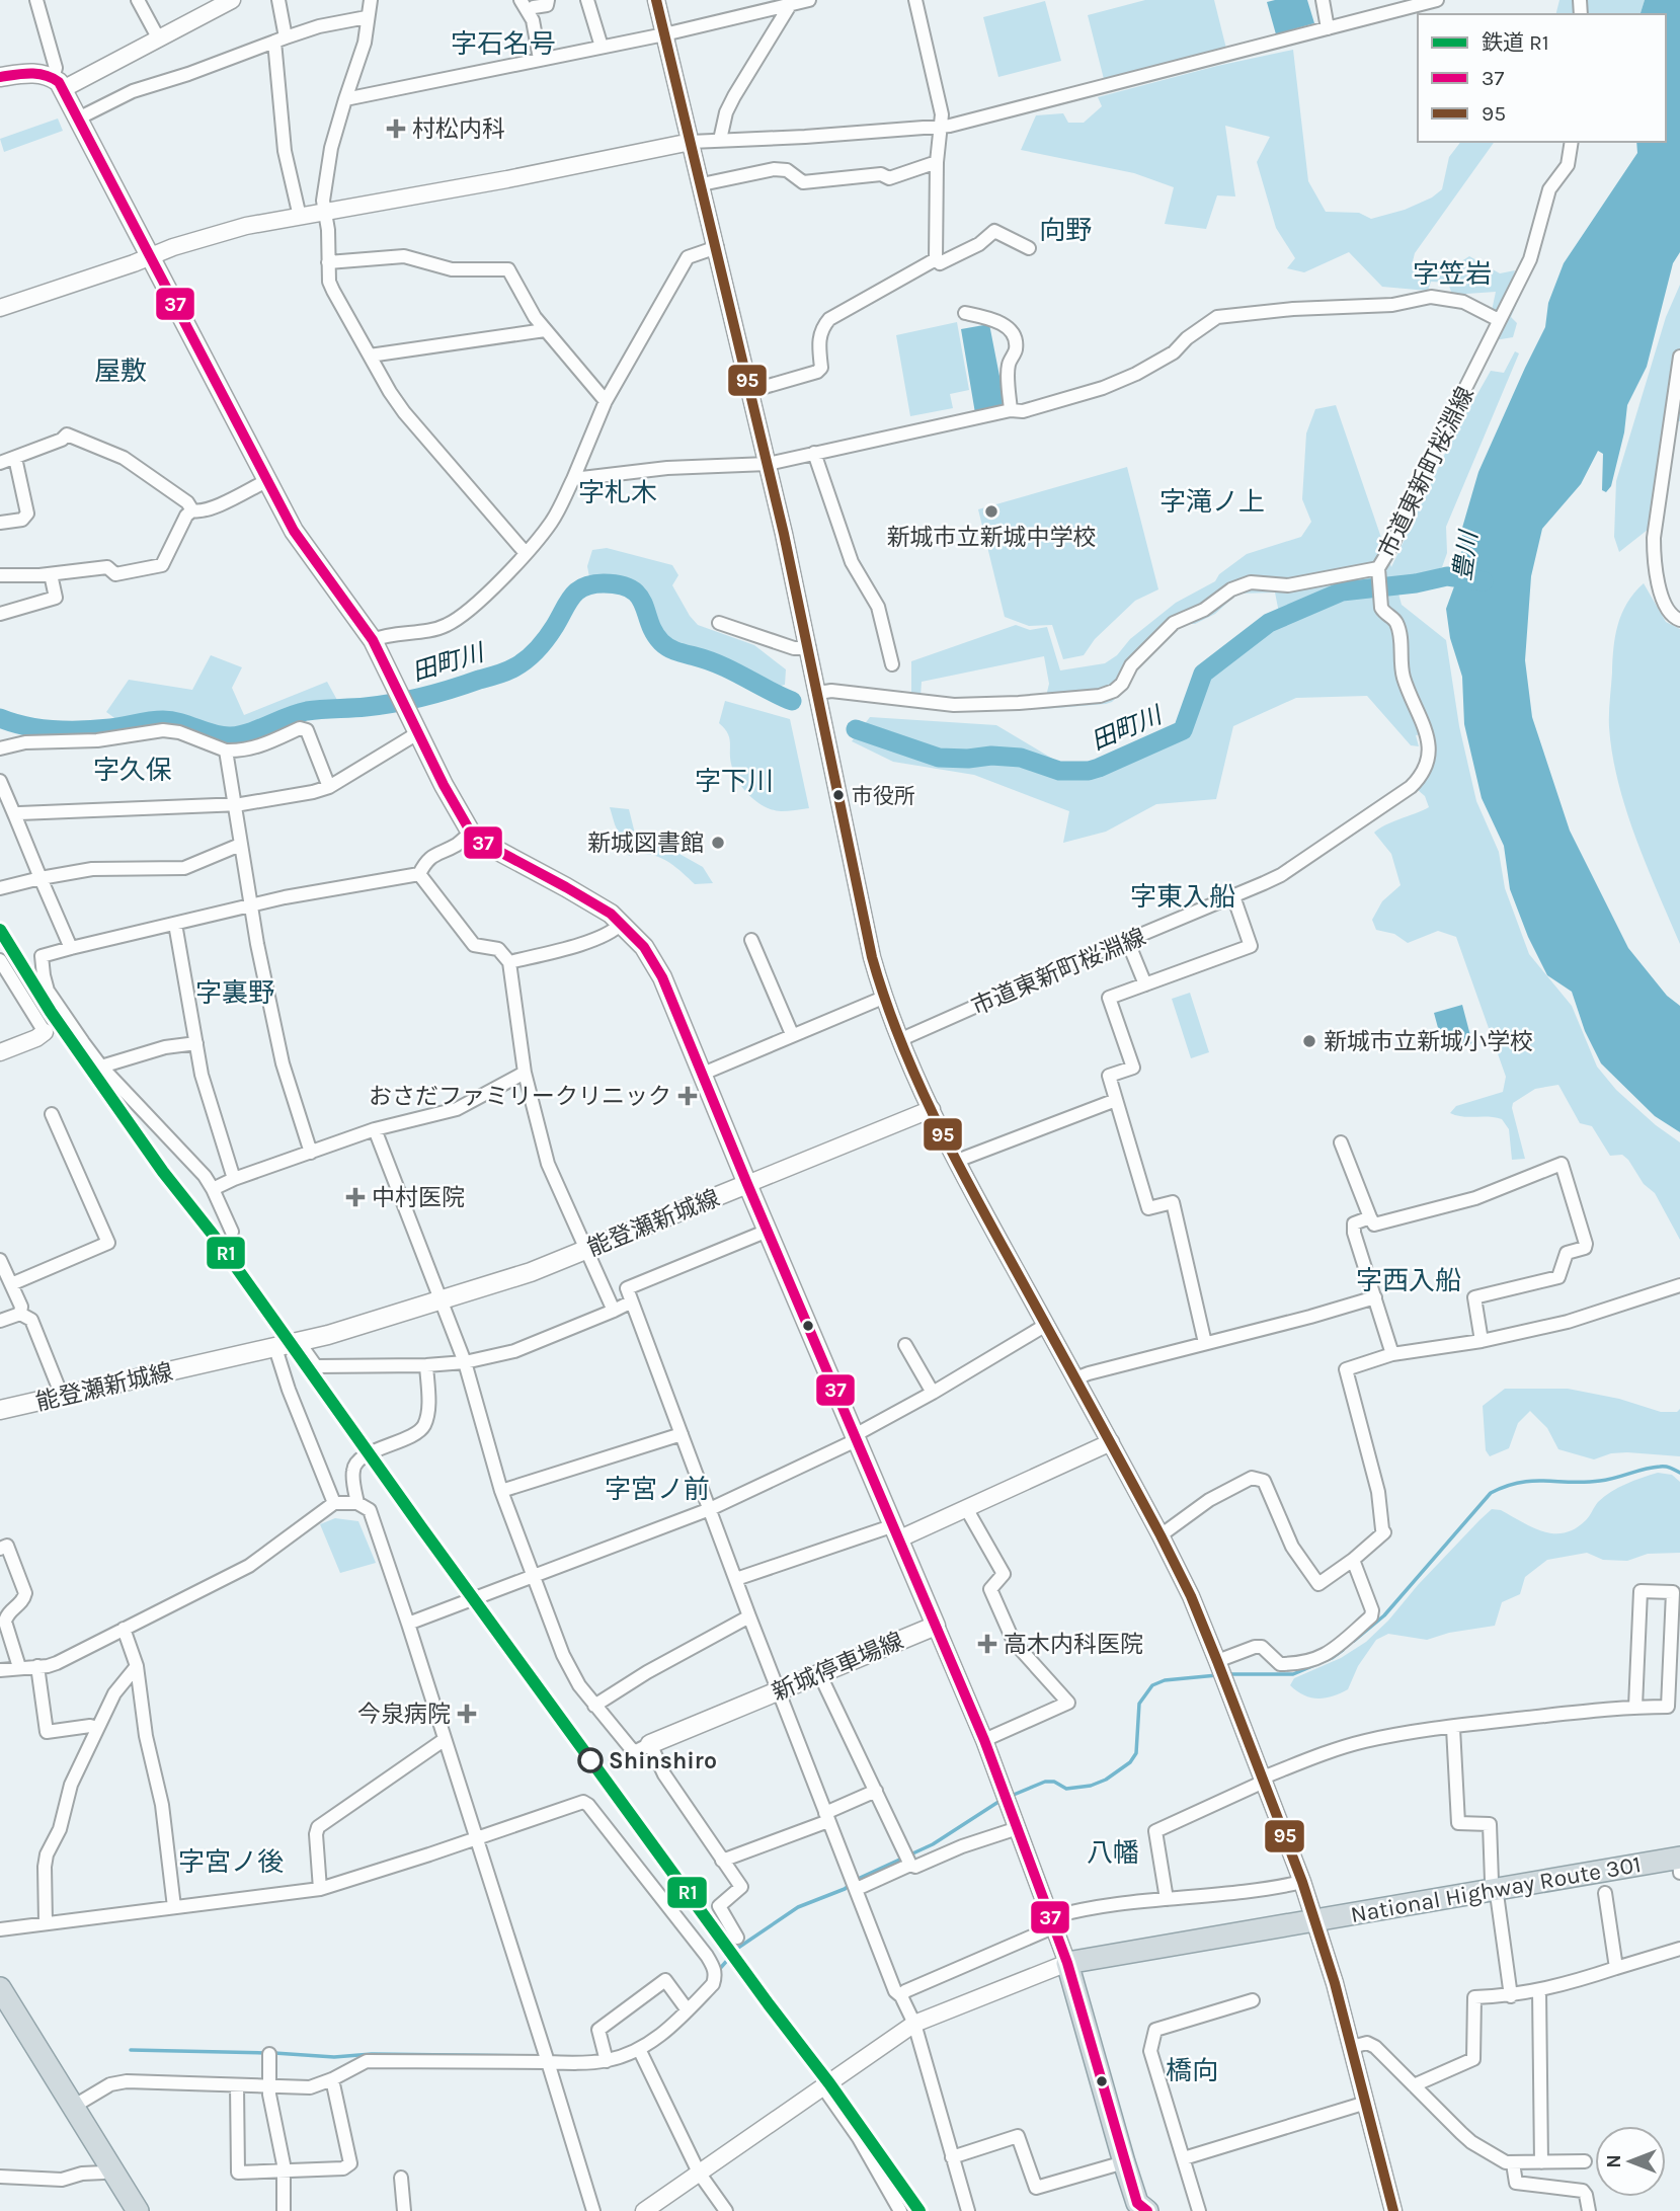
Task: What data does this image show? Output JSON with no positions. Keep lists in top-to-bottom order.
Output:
{
  "streets": {
    "highway": ["National Highway Route 301"],
    "main road": ["能登瀬新城線", "新城停車場線"],
    "street": ["市道東新町桜淵線"]
  },
  "districts": [
    "字石名号",
    "向野",
    "字笠岩",
    "屋敷",
    "字札木",
    "字滝ノ上",
    "字久保",
    "字下川",
    "字東入船",
    "字裏野",
    "字西入船",
    "字宮ノ前",
    "八幡",
    "字宮ノ後",
    "橋向"
  ],
  "water": ["豊川", "田町川"],
  "places": {
    "health": [
      "村松内科",
      "おさだファミリークリニック",
      "中村医院",
      "高木内科医院",
      "今泉病院"
    ],
    "other": [
      "新城市立新城中学校",
      "市役所",
      "新城図書館",
      "新城市立新城小学校",
      "Shinshiro"
    ]
  },
  "lines": ["transit line 95", "transit line 37", "rail line R1"],
  "legend": ["鉄道 R1", "37", "95"],
  "north": "left"
}
